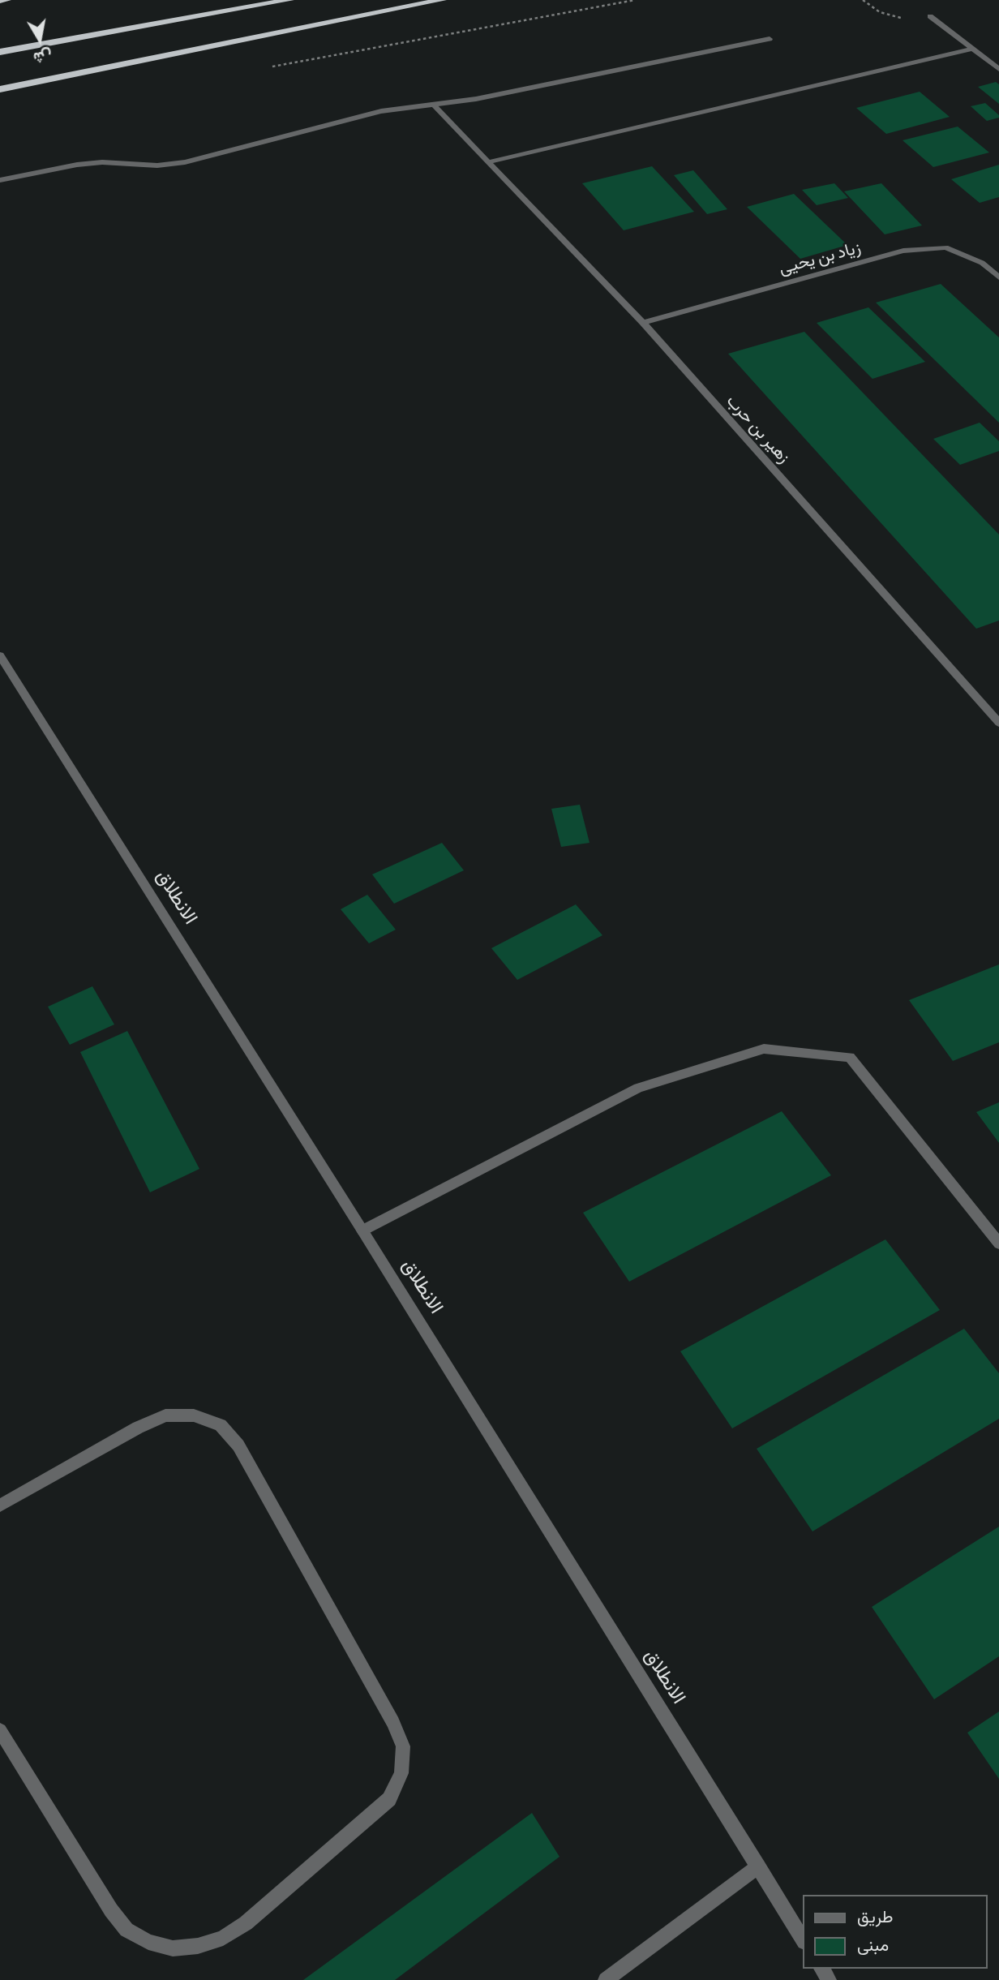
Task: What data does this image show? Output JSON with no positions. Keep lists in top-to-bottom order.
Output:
{
  "streets": {
    "street": ["زياد بن يحيى", "زهير بن حرب", "الانطلاق"]
  },
  "crossings": [
    ["زياد بن يحيى", "زهير بن حرب"]
  ],
  "legend": ["طريق", "مبنى"],
  "north": "bottom"
}
